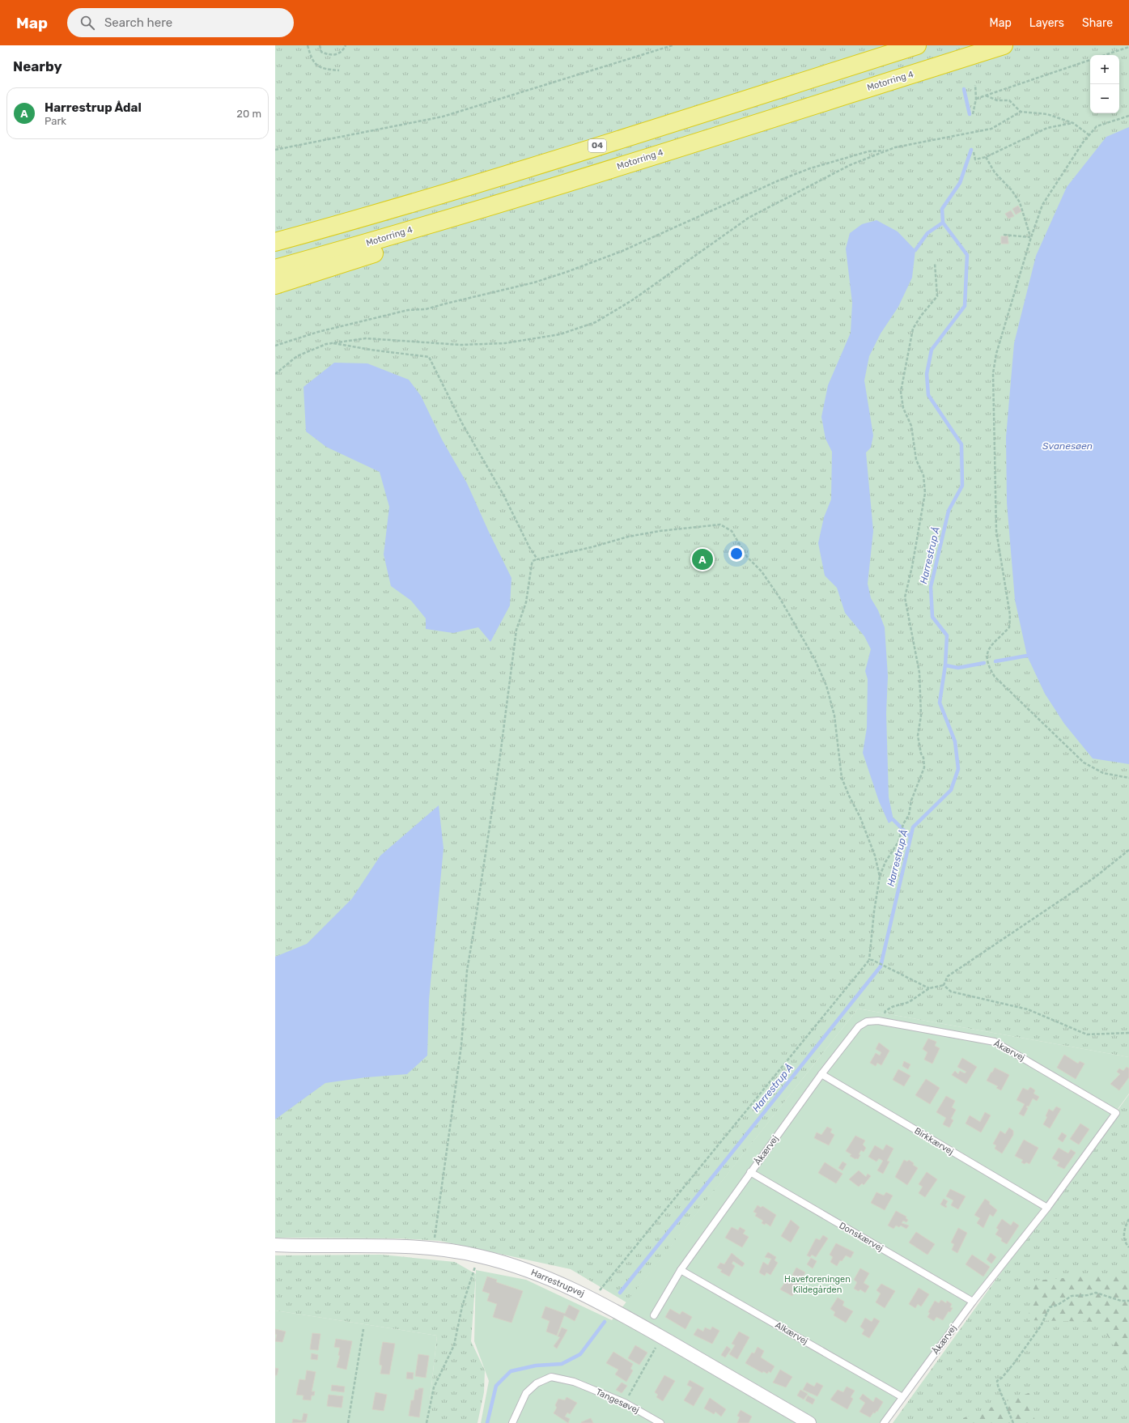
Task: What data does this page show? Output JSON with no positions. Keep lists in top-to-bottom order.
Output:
{
  "streets": {
    "highway": ["Motorring 4", "O4"],
    "street": ["Harrestrupvej"],
    "lane": [
      "Åkærvej",
      "Birkkærvej",
      "Donskærvej",
      "Alkærvej",
      "Tangesøvej"
    ]
  },
  "crossings": [
    ["Åkærvej", "Birkkærvej"],
    ["Åkærvej", "Donskærvej"],
    ["Åkærvej", "Alkærvej"]
  ],
  "water": ["Svanesøen", "Harrestrup Å"],
  "parks": ["Haveforeningen Kildegården"],
  "page": {
    "header": "Map",
    "search": "Search here",
    "nav": ["Map", "Layers", "Share"],
    "heading": "Nearby",
    "map_buttons": ["+", "−"],
    "list": [
      {
        "mark": "A",
        "name": "Harrestrup Ådal",
        "note": "Park",
        "value": "20 m"
      }
    ],
    "pins": "A"
  }
}
